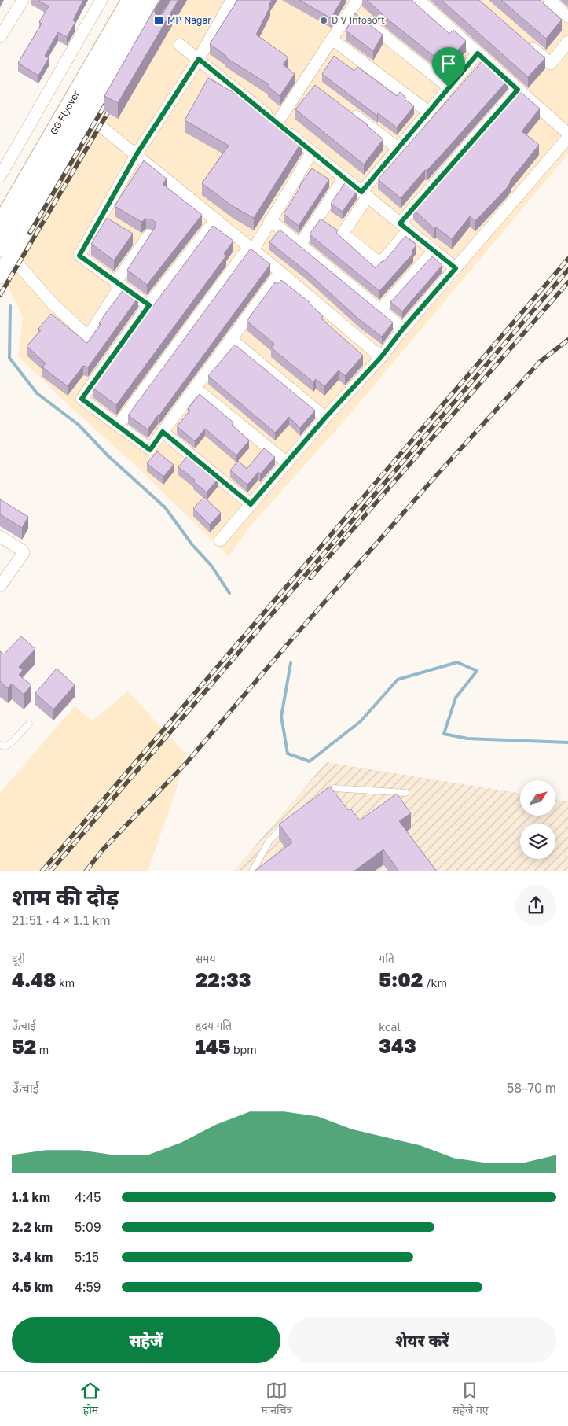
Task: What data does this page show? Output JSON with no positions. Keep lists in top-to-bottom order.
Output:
{
  "streets": {
    "main road": ["GG Flyover"]
  },
  "places": {
    "transit": ["MP Nagar"],
    "other": ["D V Infosoft"]
  },
  "north": "top right",
  "page": {
    "heading": ["शाम की दौड़", "21:51 · 4 × 1.1 km"],
    "stats": [
      ["दूरी", "4.48 km"],
      ["समय", "22:33"],
      ["गति", "5:02 /km"],
      ["ऊँचाई", "52 m"],
      ["हृदय गति", "145 bpm"],
      ["kcal", "343"]
    ],
    "chart": ["ऊँचाई", "58–70 m"],
    "list": [
      {
        "name": "1.1 km",
        "note": "4:45"
      },
      {
        "name": "2.2 km",
        "note": "5:09"
      },
      {
        "name": "3.4 km",
        "note": "5:15"
      },
      {
        "name": "4.5 km",
        "note": "4:59"
      }
    ],
    "buttons": ["सहेजें", "शेयर करें"],
    "tabs": ["होम", "मानचित्र", "सहेजे गए"]
  }
}
